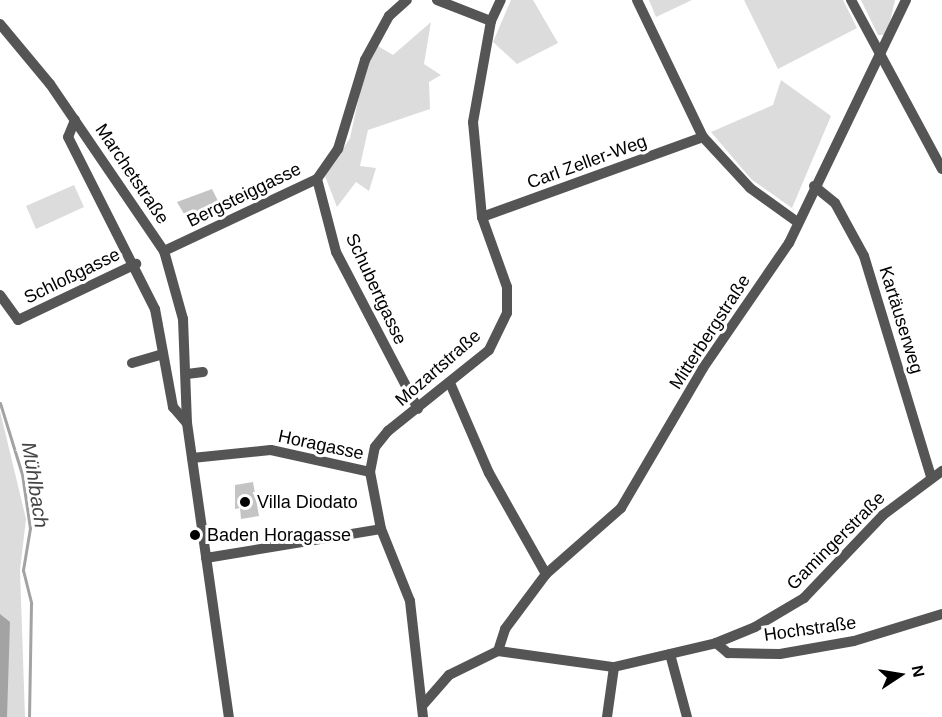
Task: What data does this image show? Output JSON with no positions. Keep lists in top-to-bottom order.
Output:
{
  "streets": {
    "street": [
      "Carl Zeller-Weg",
      "Marchetstraße",
      "Bergsteiggasse",
      "Schloßgasse",
      "Schubertgasse",
      "Kartäuserweg",
      "Mitterbergstraße",
      "Mozartstraße",
      "Horagasse",
      "Gamingerstraße",
      "Hochstraße"
    ]
  },
  "crossings": [
    ["Carl Zeller-Weg", "Mozartstraße"],
    ["Marchetstraße", "Bergsteiggasse"],
    ["Marchetstraße", "Schloßgasse"],
    ["Marchetstraße", "Horagasse"],
    ["Bergsteiggasse", "Schubertgasse"],
    ["Schubertgasse", "Mozartstraße"],
    ["Kartäuserweg", "Mitterbergstraße"],
    ["Kartäuserweg", "Gamingerstraße"],
    ["Mozartstraße", "Horagasse"],
    ["Gamingerstraße", "Hochstraße"]
  ],
  "water": ["Mühlbach"],
  "places": ["Villa Diodato", "Baden Horagasse"],
  "north": "right"
}
